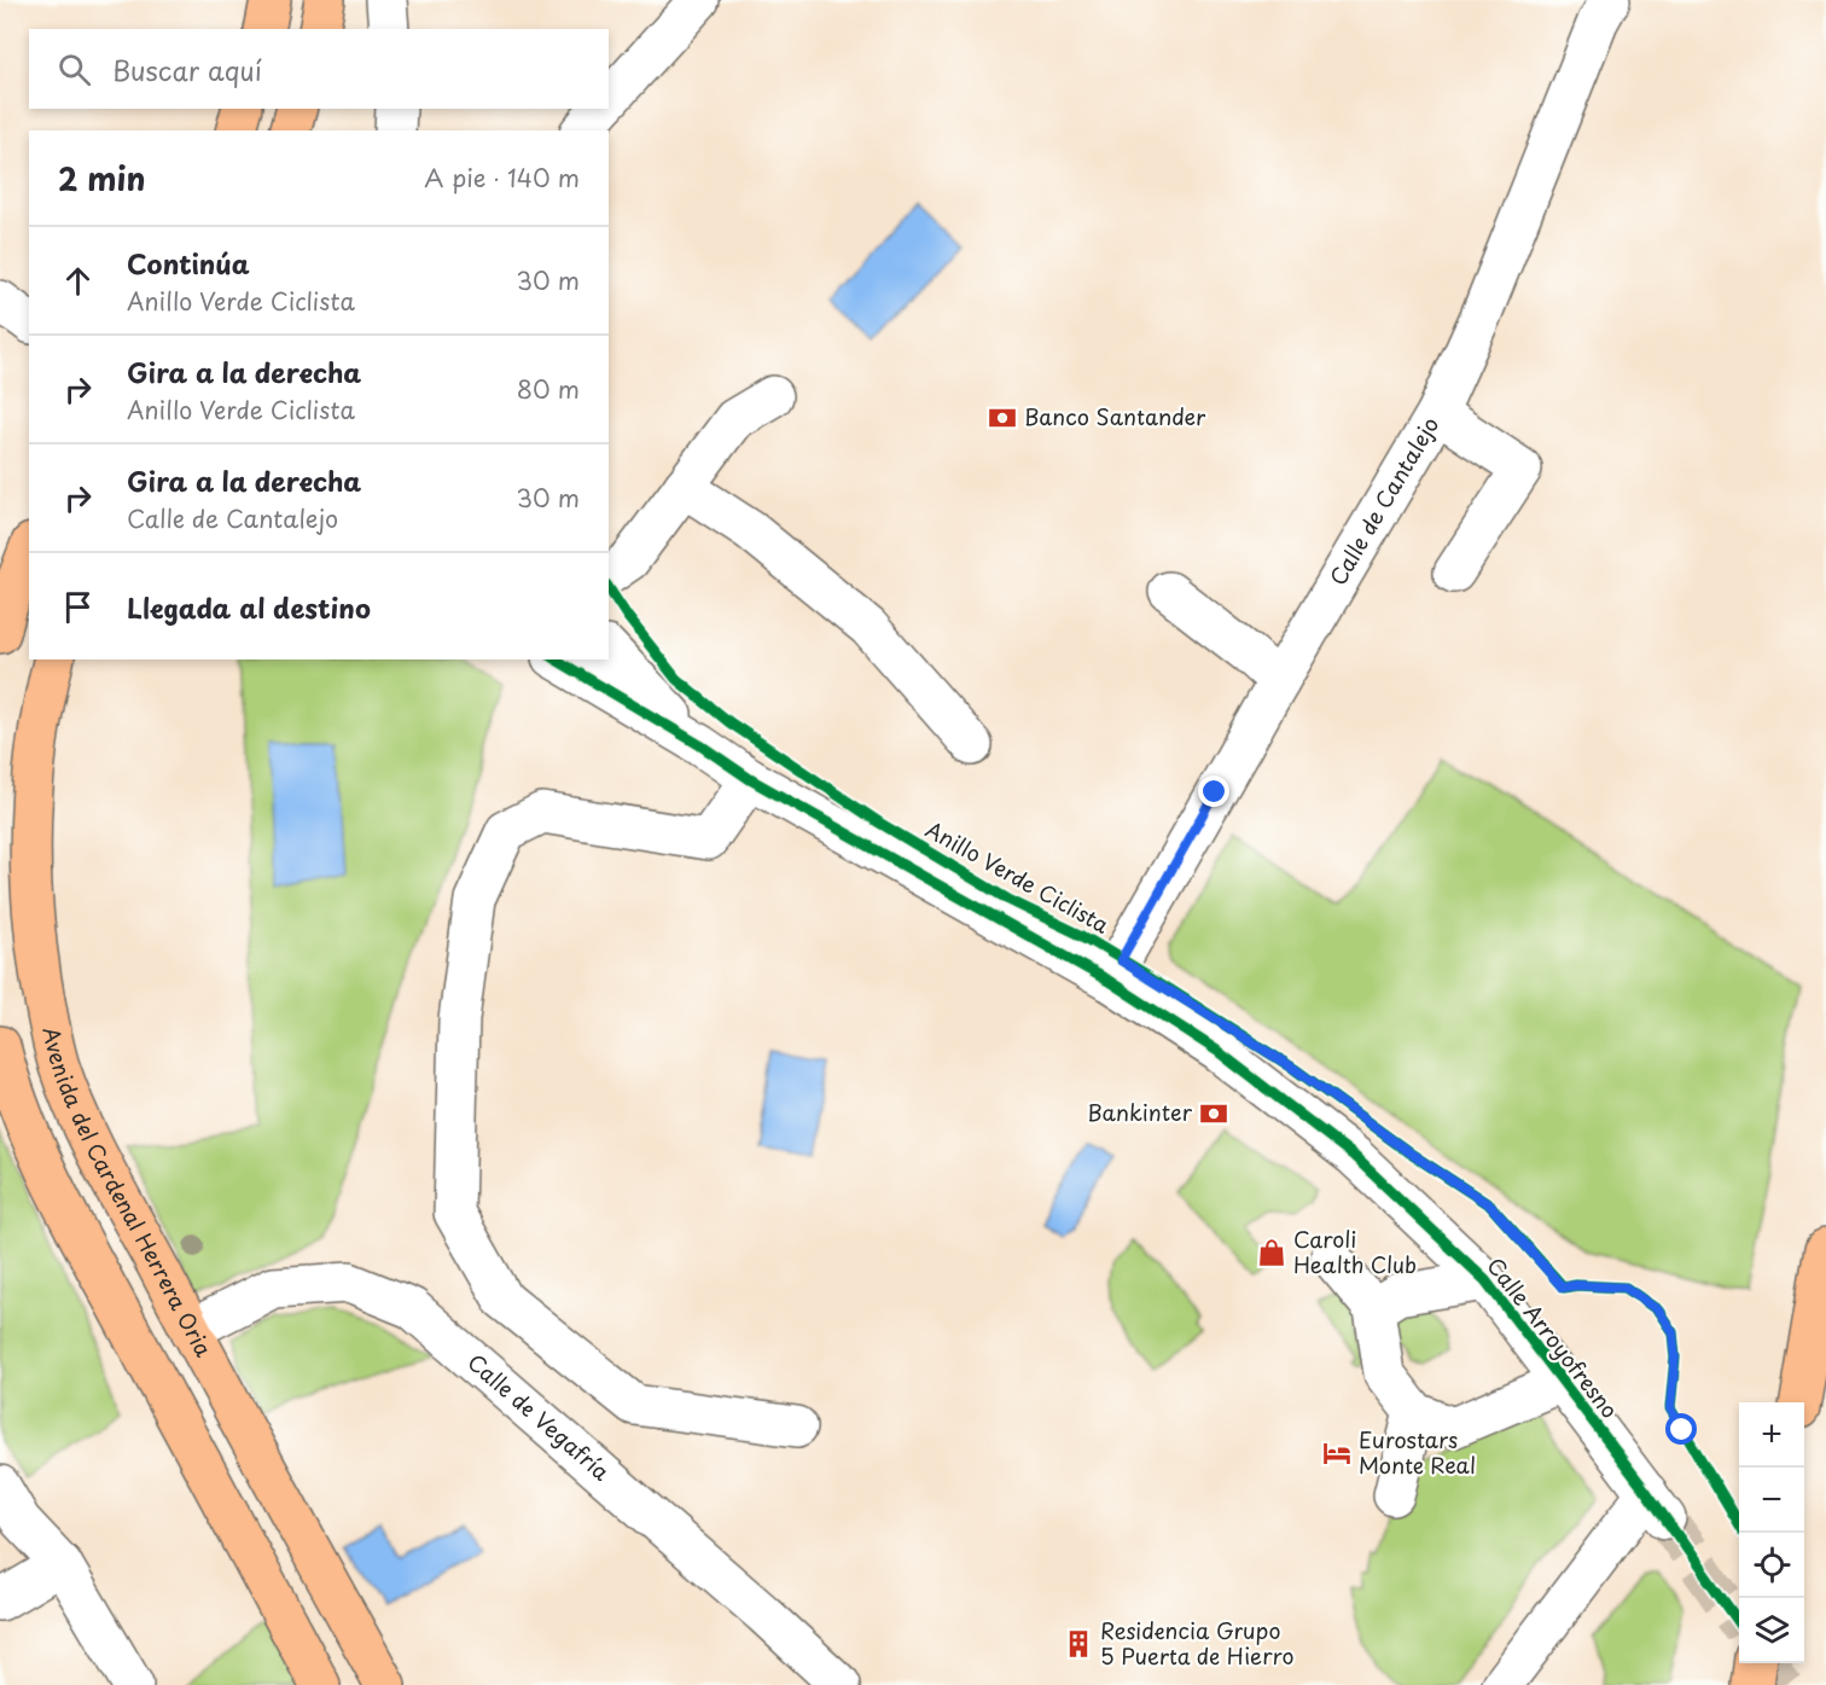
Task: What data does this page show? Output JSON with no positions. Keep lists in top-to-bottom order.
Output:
{
  "streets": {
    "main road": ["Avenida del Cardenal Herrera Oria"],
    "street": ["Calle de Cantalejo", "Calle Arroyofresno", "Calle de Vegafría"],
    "cycle path": ["Anillo Verde Ciclista"]
  },
  "crossings": [
    ["Calle de Cantalejo", "Calle Arroyofresno"],
    ["Avenida del Cardenal Herrera Oria", "Calle de Vegafría"]
  ],
  "places": {
    "bank": ["Banco Santander", "Bankinter"],
    "shop": ["Caroli Health Club"],
    "hotel": ["Eurostars Monte Real"],
    "building": ["Residencia Grupo 5 Puerta de Hierro"]
  },
  "page": {
    "search": "Buscar aquí",
    "heading": ["2 min", "A pie · 140 m"],
    "list": [
      ["Continúa", "Anillo Verde Ciclista", "30 m"],
      ["Gira a la derecha", "Anillo Verde Ciclista", "80 m"],
      ["Gira a la derecha", "Calle de Cantalejo", "30 m"],
      "Llegada al destino"
    ],
    "map_buttons": ["+", "−"]
  }
}
